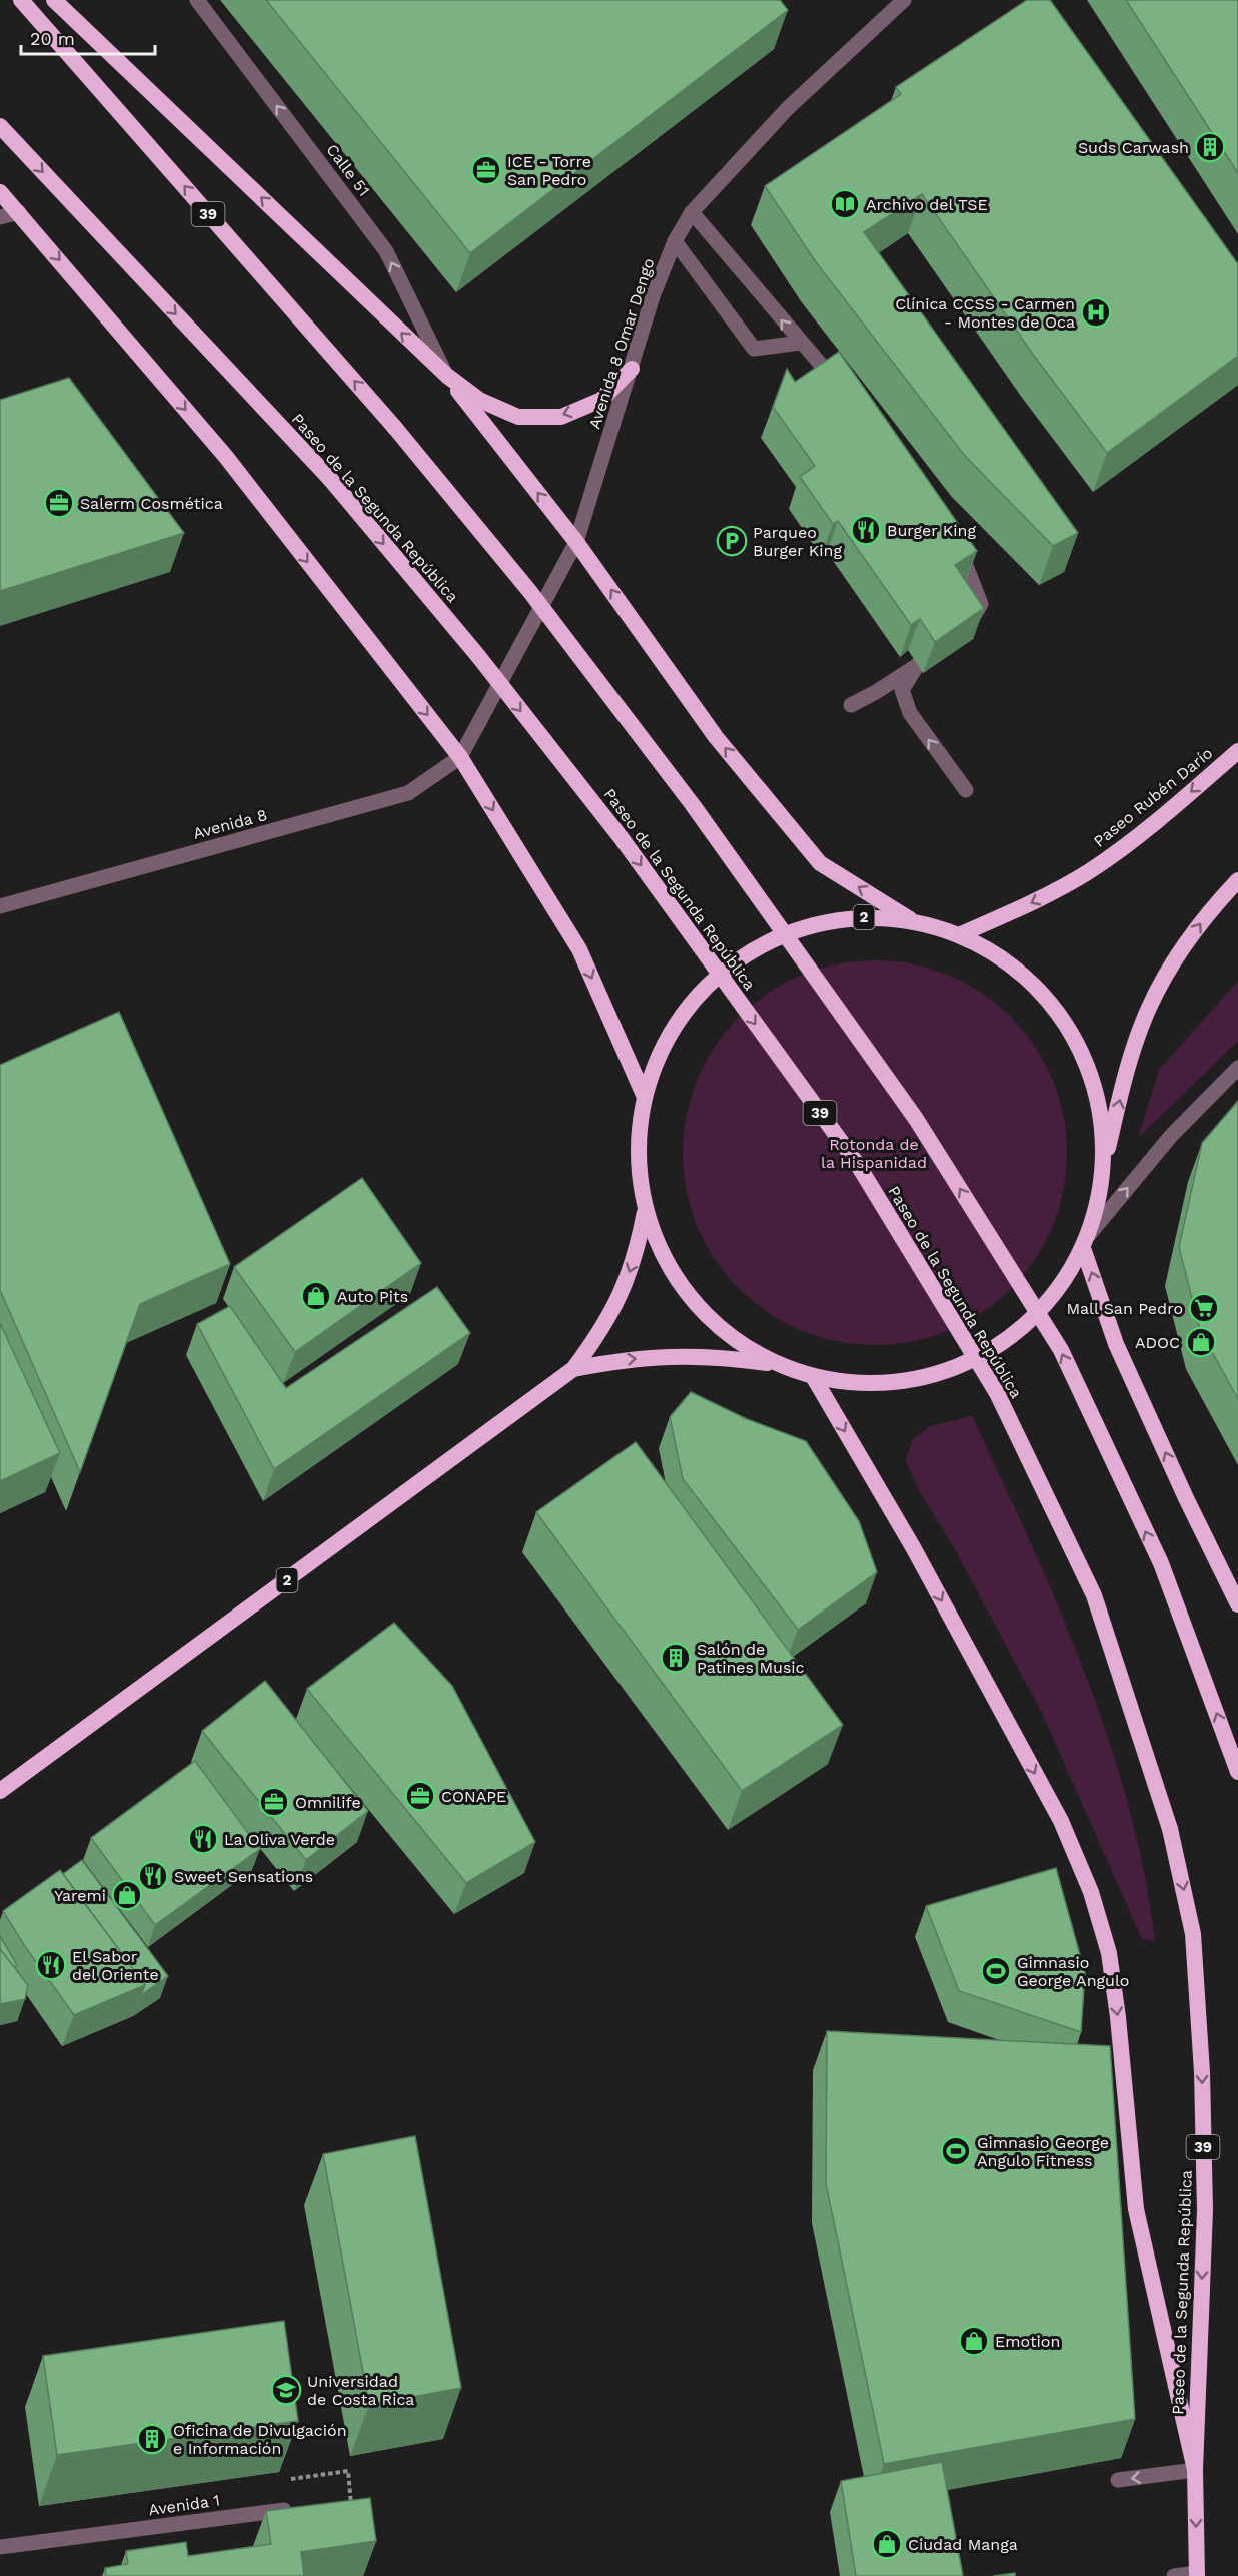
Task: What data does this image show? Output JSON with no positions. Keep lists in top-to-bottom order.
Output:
{
  "streets": {
    "highway": [
      "39",
      "Paseo de la Segunda República",
      "Paseo Rubén Darío",
      "2"
    ],
    "street": [
      "Calle 51",
      "Avenida 8 Omar Dengo",
      "Avenida 8",
      "Avenida 1"
    ]
  },
  "crossings": [
    ["Avenida 8 Omar Dengo", "Avenida 8"],
    ["Paseo Rubén Darío", "2"]
  ],
  "one_way": ["Calle 51", "Paseo Rubén Darío"],
  "parks": ["Rotonda de la Hispanidad"],
  "places": {
    "building": ["Suds Carwash", "Salón de Patines Music", "Oficina de Divulgación e Información"],
    "office": [
      "ICE - Torre San Pedro",
      "Salerm Cosmética",
      "CONAPE",
      "Omnilife"
    ],
    "library": ["Archivo del TSE"],
    "hospital": ["Clínica CCSS - Carmen - Montes de Oca"],
    "restaurant": [
      "Burger King",
      "La Oliva Verde",
      "Sweet Sensations",
      "El Sabor del Oriente"
    ],
    "parking": ["Parqueo Burger King"],
    "shop": [
      "Auto Pits",
      "ADOC",
      "Yaremi",
      "Emotion",
      "Ciudad Manga"
    ],
    "supermarket": ["Mall San Pedro"],
    "sports": ["Gimnasio George Angulo", "Gimnasio George Angulo Fitness"],
    "school or university": ["Universidad de Costa Rica"]
  },
  "scale_bar": "20 m"
}
